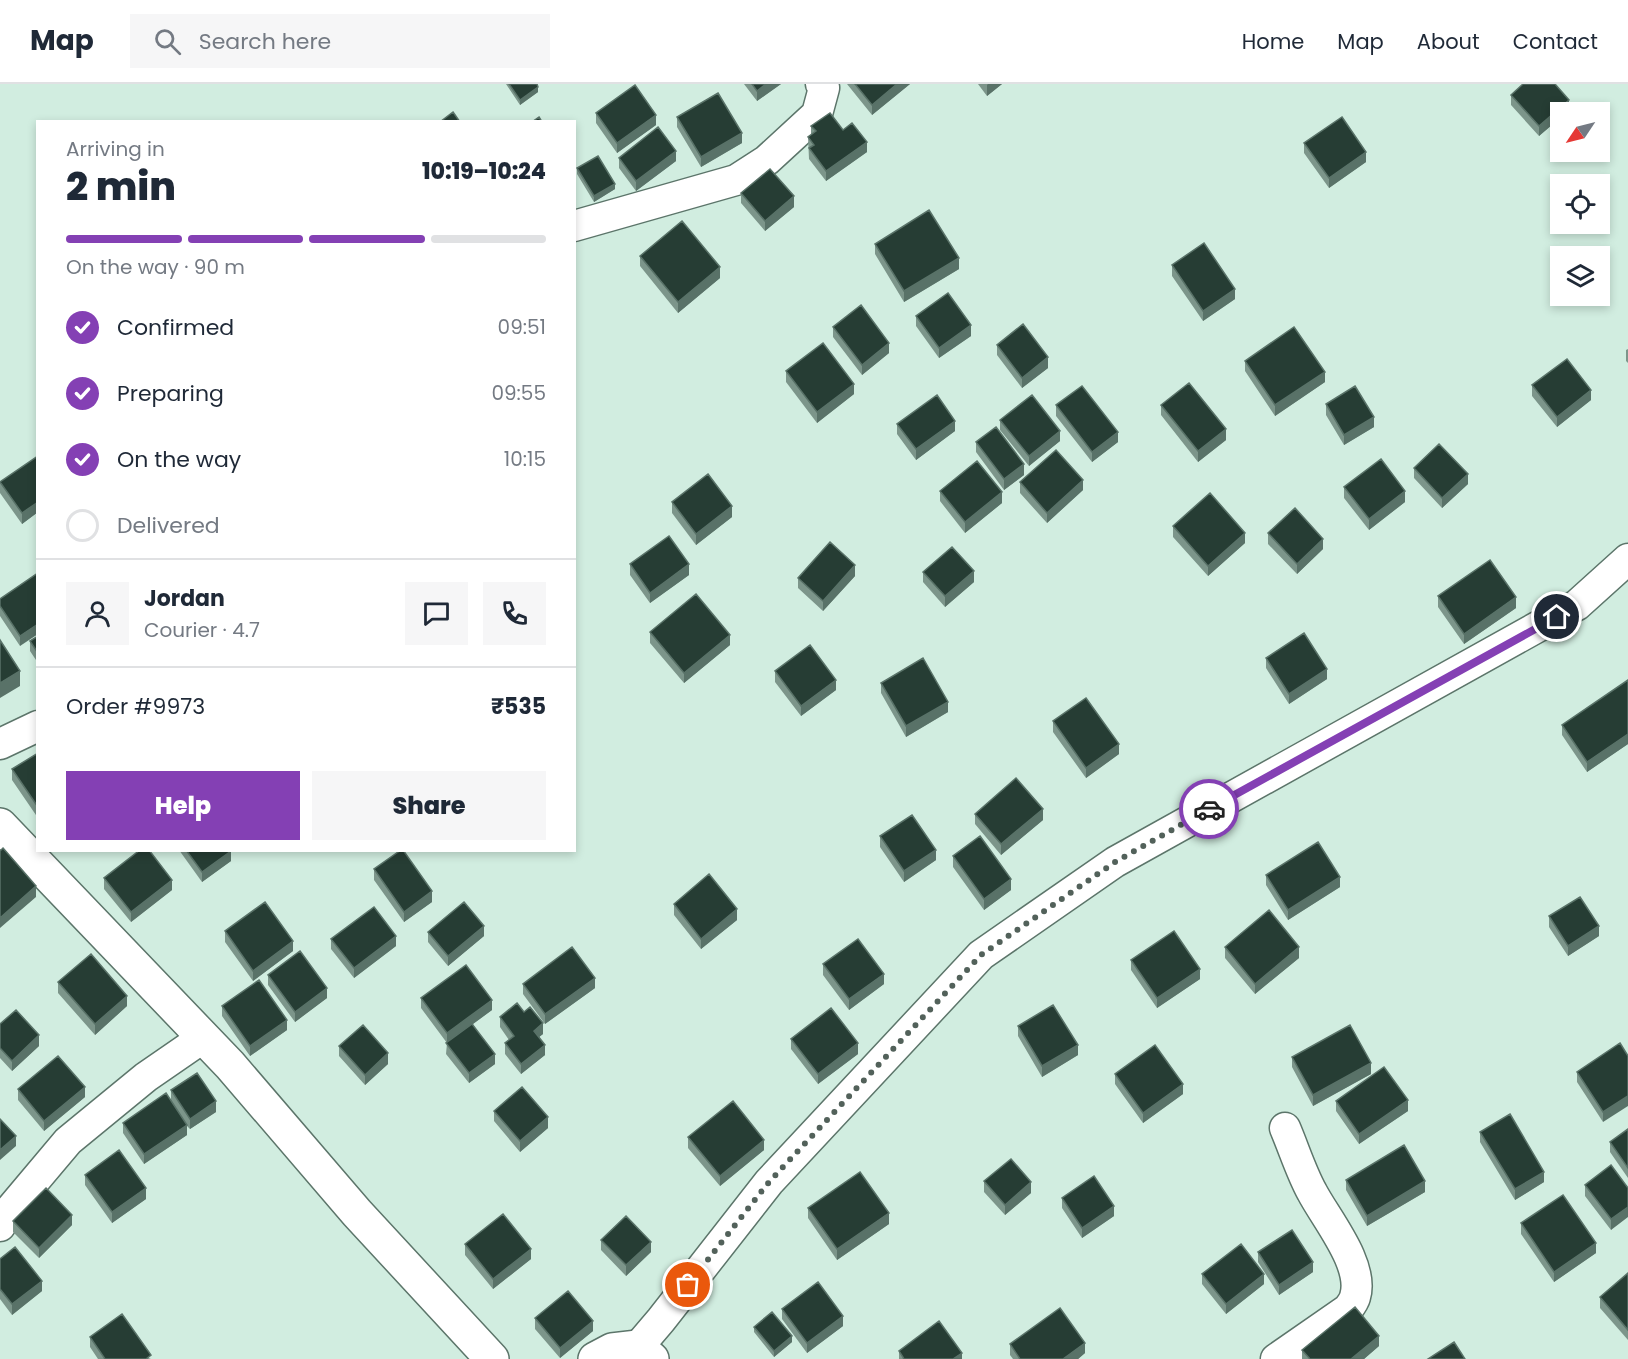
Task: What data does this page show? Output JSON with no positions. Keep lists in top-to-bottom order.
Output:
{
  "north": "bottom left",
  "page": {
    "header": "Map",
    "search": "Search here",
    "nav": [
      "Home",
      "Map",
      "About",
      "Contact"
    ],
    "heading": ["2 min", "Arriving in", "10:19–10:24"],
    "panel": [
      "Jordan",
      "Courier · 4.7",
      "Order #9973",
      "₹535"
    ],
    "bar": "On the way · 90 m",
    "list": [
      ["Confirmed", "09:51"],
      ["Preparing", "09:55"],
      ["On the way", "10:15"],
      "Delivered"
    ],
    "buttons": ["Help", "Share"]
  }
}
